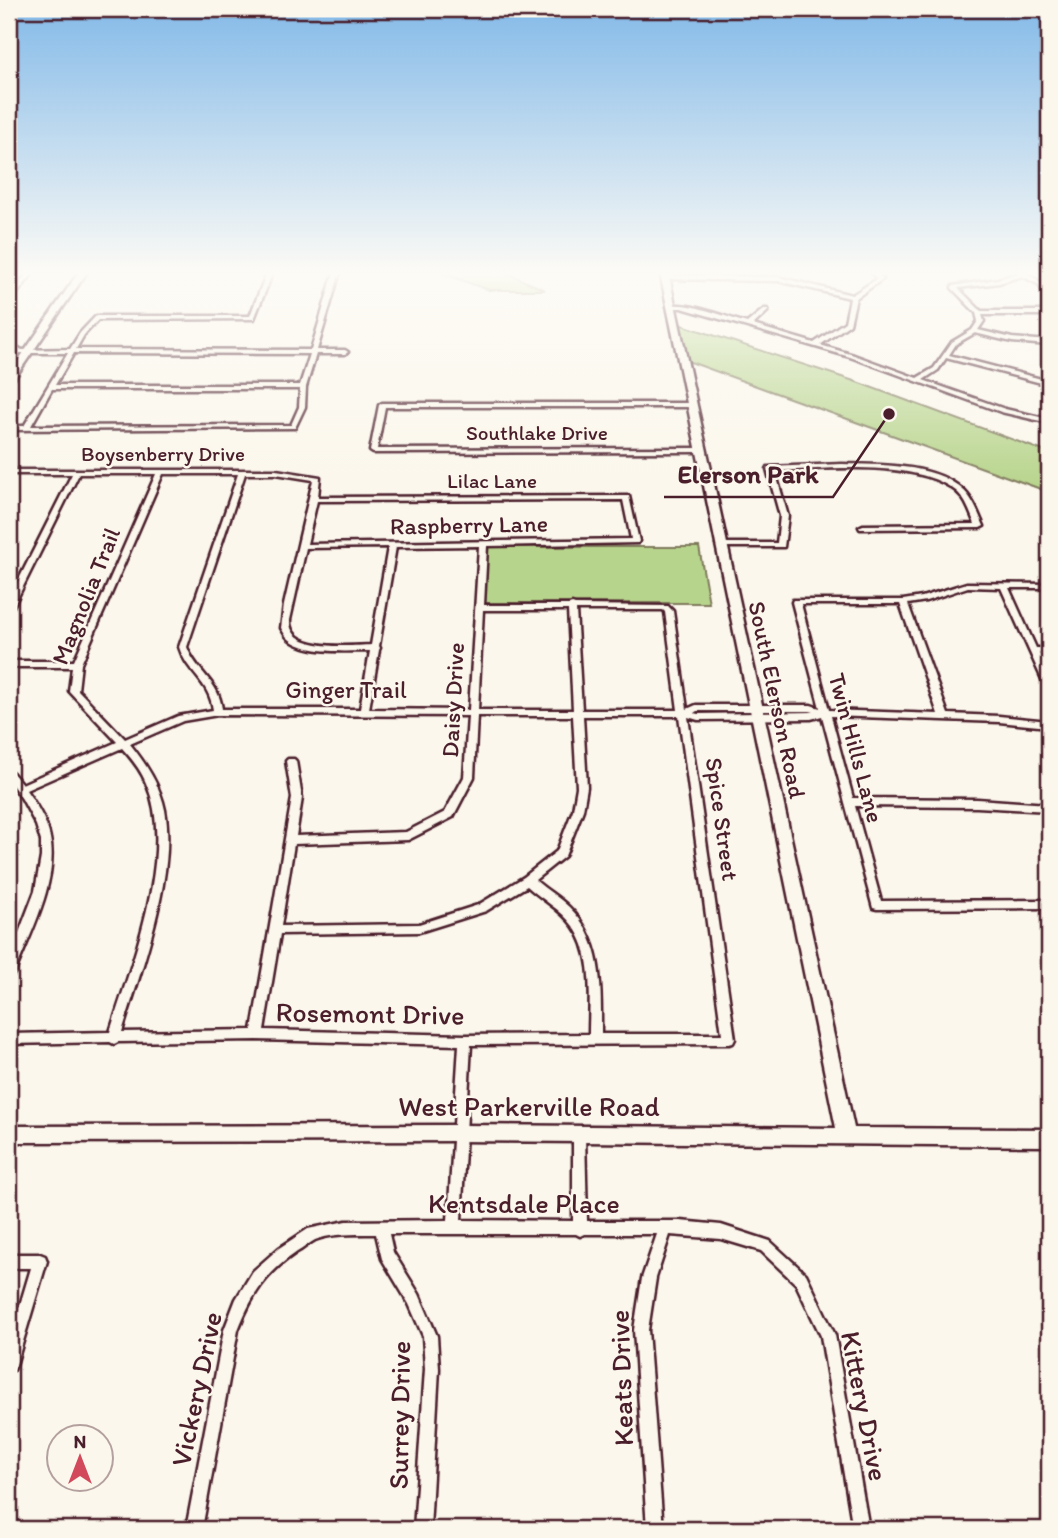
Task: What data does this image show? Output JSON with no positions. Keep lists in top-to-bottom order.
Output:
{
  "streets": {
    "street": [
      "Southlake Drive",
      "Boysenberry Drive",
      "Lilac Lane",
      "Raspberry Lane",
      "Magnolia Trail",
      "Ginger Trail",
      "Daisy Drive",
      "South Elerson Road",
      "Twin Hills Lane",
      "Spice Street",
      "Rosemont Drive",
      "West Parkerville Road",
      "Kentsdale Place",
      "Keats Drive",
      "Vickery Drive",
      "Kittery Drive",
      "Surrey Drive"
    ]
  },
  "crossings": [
    ["Southlake Drive", "South Elerson Road"],
    ["Boysenberry Drive", "Lilac Lane"],
    ["Boysenberry Drive", "Magnolia Trail"],
    ["Lilac Lane", "Raspberry Lane"],
    ["Raspberry Lane", "Daisy Drive"],
    ["Magnolia Trail", "Ginger Trail"],
    ["Magnolia Trail", "Rosemont Drive"],
    ["Ginger Trail", "Daisy Drive"],
    ["Ginger Trail", "South Elerson Road"],
    ["Ginger Trail", "Twin Hills Lane"],
    ["Ginger Trail", "Spice Street"],
    ["South Elerson Road", "West Parkerville Road"],
    ["Spice Street", "Rosemont Drive"],
    ["Kentsdale Place", "Keats Drive"],
    ["Kentsdale Place", "Vickery Drive"],
    ["Kentsdale Place", "Kittery Drive"],
    ["Kentsdale Place", "Surrey Drive"],
    ["Keats Drive", "Kittery Drive"],
    ["Vickery Drive", "Surrey Drive"]
  ],
  "places": ["Elerson Park"],
  "north": "top"
}
